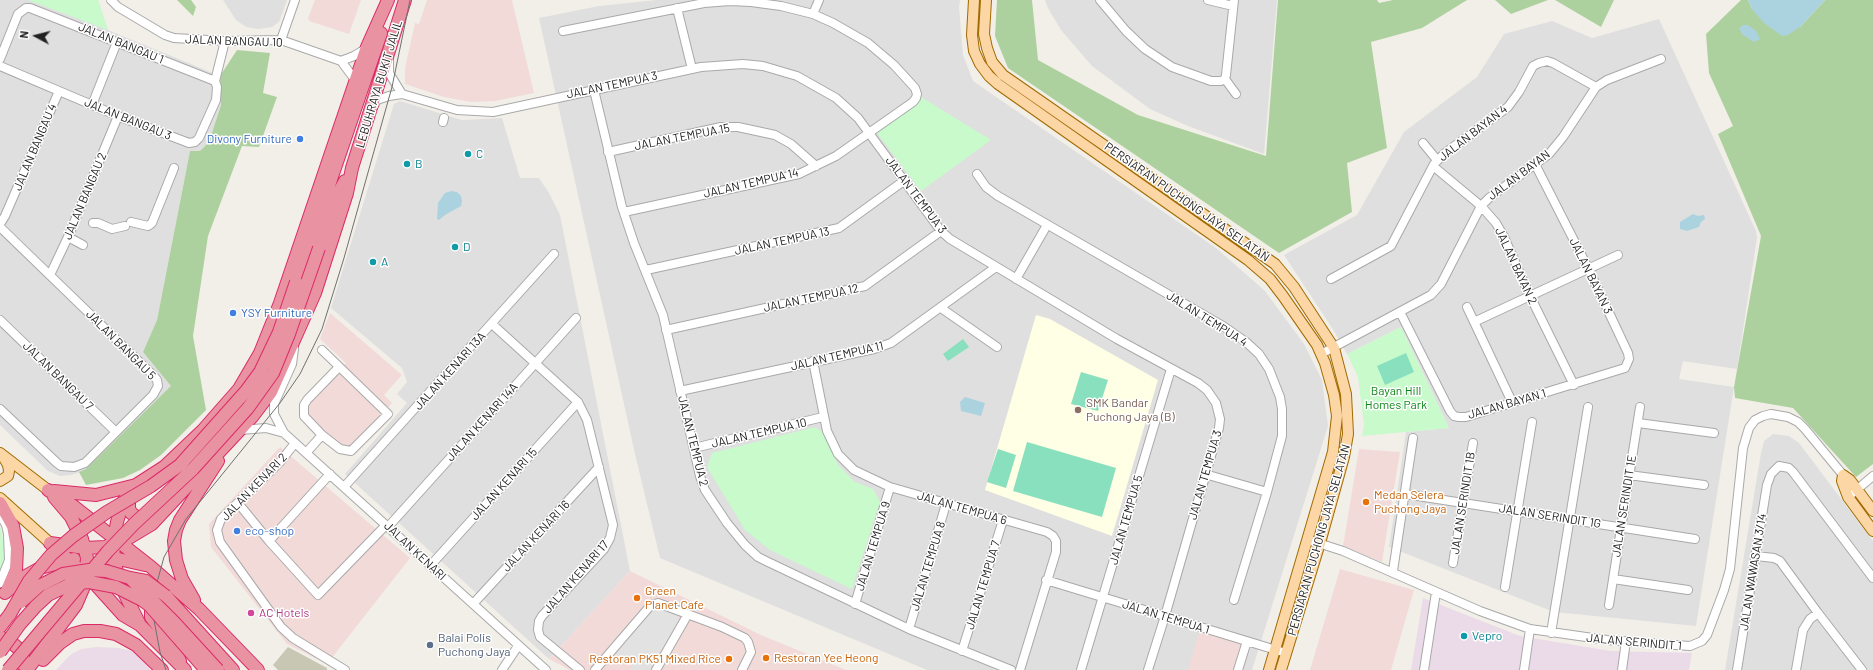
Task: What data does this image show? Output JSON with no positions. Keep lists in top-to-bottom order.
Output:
{
  "streets": {
    "highway": ["LEBUHRAYA BUKIT JALIL"],
    "main road": ["PERSIARAN PUCHONG JAYA SELATAN"],
    "street": [
      "JALAN BANGAU 10",
      "JALAN BANGAU 1",
      "JALAN TEMPUA 3",
      "JALAN BANGAU 3",
      "JALAN BAYAN 4",
      "JALAN TEMPUA 15",
      "JALAN BANGAU 4",
      "JALAN BAYAN",
      "JALAN TEMPUA 14",
      "JALAN BANGAU 2",
      "JALAN TEMPUA 13",
      "JALAN BAYAN 2",
      "JALAN BAYAN 3",
      "JALAN TEMPUA 12",
      "JALAN TEMPUA 4",
      "JALAN BANGAU 5",
      "JALAN TEMPUA 11",
      "JALAN KENARI 13A",
      "JALAN BANGAU 7",
      "JALAN BAYAN 1",
      "JALAN KENARI 14A",
      "JALAN TEMPUA 10",
      "JALAN TEMPUA 2",
      "JALAN KENARI 15",
      "JALAN KENARI 2",
      "JALAN SERINDIT 1B",
      "JALAN SERINDIT 1E",
      "JALAN TEMPUA 6",
      "JALAN SERINDIT 1G",
      "JALAN TEMPUA 5",
      "JALAN KENARI 16",
      "JALAN TEMPUA 9",
      "JALAN KENARI",
      "JALAN TEMPUA 8",
      "JALAN WAWASAN 3/14",
      "JALAN KENARI 17",
      "JALAN TEMPUA 7",
      "JALAN TEMPUA 1",
      "JALAN SERINDIT 1"
    ]
  },
  "crossings": [
    ["JALAN BANGAU 1", "JALAN BANGAU 3"],
    ["LEBUHRAYA BUKIT JALIL", "JALAN TEMPUA 3"],
    ["JALAN TEMPUA 3", "JALAN TEMPUA 14"],
    ["JALAN TEMPUA 3", "JALAN TEMPUA 13"],
    ["JALAN TEMPUA 3", "JALAN TEMPUA 12"],
    ["JALAN TEMPUA 3", "JALAN TEMPUA 11"],
    ["JALAN TEMPUA 3", "JALAN TEMPUA 2"],
    ["JALAN TEMPUA 3", "JALAN TEMPUA 5"],
    ["JALAN TEMPUA 3", "JALAN TEMPUA 1"],
    ["JALAN BANGAU 3", "JALAN BANGAU 4"],
    ["JALAN BANGAU 3", "JALAN BANGAU 2"],
    ["JALAN BAYAN 4", "JALAN BAYAN"],
    ["JALAN BAYAN 4", "JALAN BAYAN 2"],
    ["JALAN TEMPUA 15", "JALAN TEMPUA 14"],
    ["JALAN TEMPUA 15", "JALAN TEMPUA 2"],
    ["JALAN BANGAU 4", "JALAN BANGAU 5"],
    ["JALAN BAYAN", "PERSIARAN PUCHONG JAYA SELATAN"],
    ["JALAN BAYAN", "JALAN BAYAN 2"],
    ["JALAN BAYAN", "JALAN BAYAN 3"],
    ["JALAN BAYAN", "JALAN BAYAN 1"],
    ["JALAN TEMPUA 14", "JALAN TEMPUA 2"],
    ["JALAN BANGAU 2", "JALAN BANGAU 5"],
    ["PERSIARAN PUCHONG JAYA SELATAN", "JALAN TEMPUA 1"],
    ["PERSIARAN PUCHONG JAYA SELATAN", "JALAN SERINDIT 1"],
    ["JALAN TEMPUA 13", "JALAN TEMPUA 2"],
    ["JALAN BAYAN 2", "JALAN BAYAN 1"],
    ["JALAN BAYAN 3", "JALAN BAYAN 1"],
    ["JALAN TEMPUA 12", "JALAN TEMPUA 2"],
    ["JALAN BANGAU 5", "JALAN BANGAU 7"],
    ["JALAN TEMPUA 11", "JALAN TEMPUA 2"],
    ["JALAN TEMPUA 11", "JALAN TEMPUA 6"],
    ["JALAN KENARI 13A", "JALAN KENARI"],
    ["JALAN KENARI 14A", "JALAN KENARI"],
    ["JALAN TEMPUA 10", "JALAN TEMPUA 2"],
    ["JALAN TEMPUA 10", "JALAN TEMPUA 6"],
    ["JALAN TEMPUA 2", "JALAN TEMPUA 9"],
    ["JALAN TEMPUA 2", "JALAN TEMPUA 8"],
    ["JALAN TEMPUA 2", "JALAN TEMPUA 7"],
    ["JALAN KENARI 15", "JALAN KENARI"],
    ["JALAN KENARI 15", "JALAN KENARI 17"],
    ["JALAN KENARI 2", "JALAN KENARI"],
    ["JALAN SERINDIT 1B", "JALAN SERINDIT 1G"],
    ["JALAN SERINDIT 1E", "JALAN SERINDIT 1G"],
    ["JALAN TEMPUA 6", "JALAN TEMPUA 9"],
    ["JALAN TEMPUA 6", "JALAN TEMPUA 8"],
    ["JALAN TEMPUA 6", "JALAN TEMPUA 7"],
    ["JALAN TEMPUA 6", "JALAN TEMPUA 1"],
    ["JALAN TEMPUA 5", "JALAN TEMPUA 1"],
    ["JALAN KENARI 16", "JALAN KENARI"],
    ["JALAN KENARI 16", "JALAN KENARI 17"]
  ],
  "parks": ["Bayan Hill Homes Park"],
  "places": [
    "Divony Furniture",
    "C",
    "B",
    "D",
    "A",
    "YSY Furniture",
    "SMK Bandar Puchong Jaya (B)",
    "Medan Selera Puchong Jaya",
    "eco-shop",
    "Green Planet Cafe",
    "AC Hotels",
    "Vepro",
    "Balai Polis Puchong Jaya",
    "Restoran Yee Heong",
    "Restoran PK51 Mixed Rice"
  ],
  "north": "left"
}
